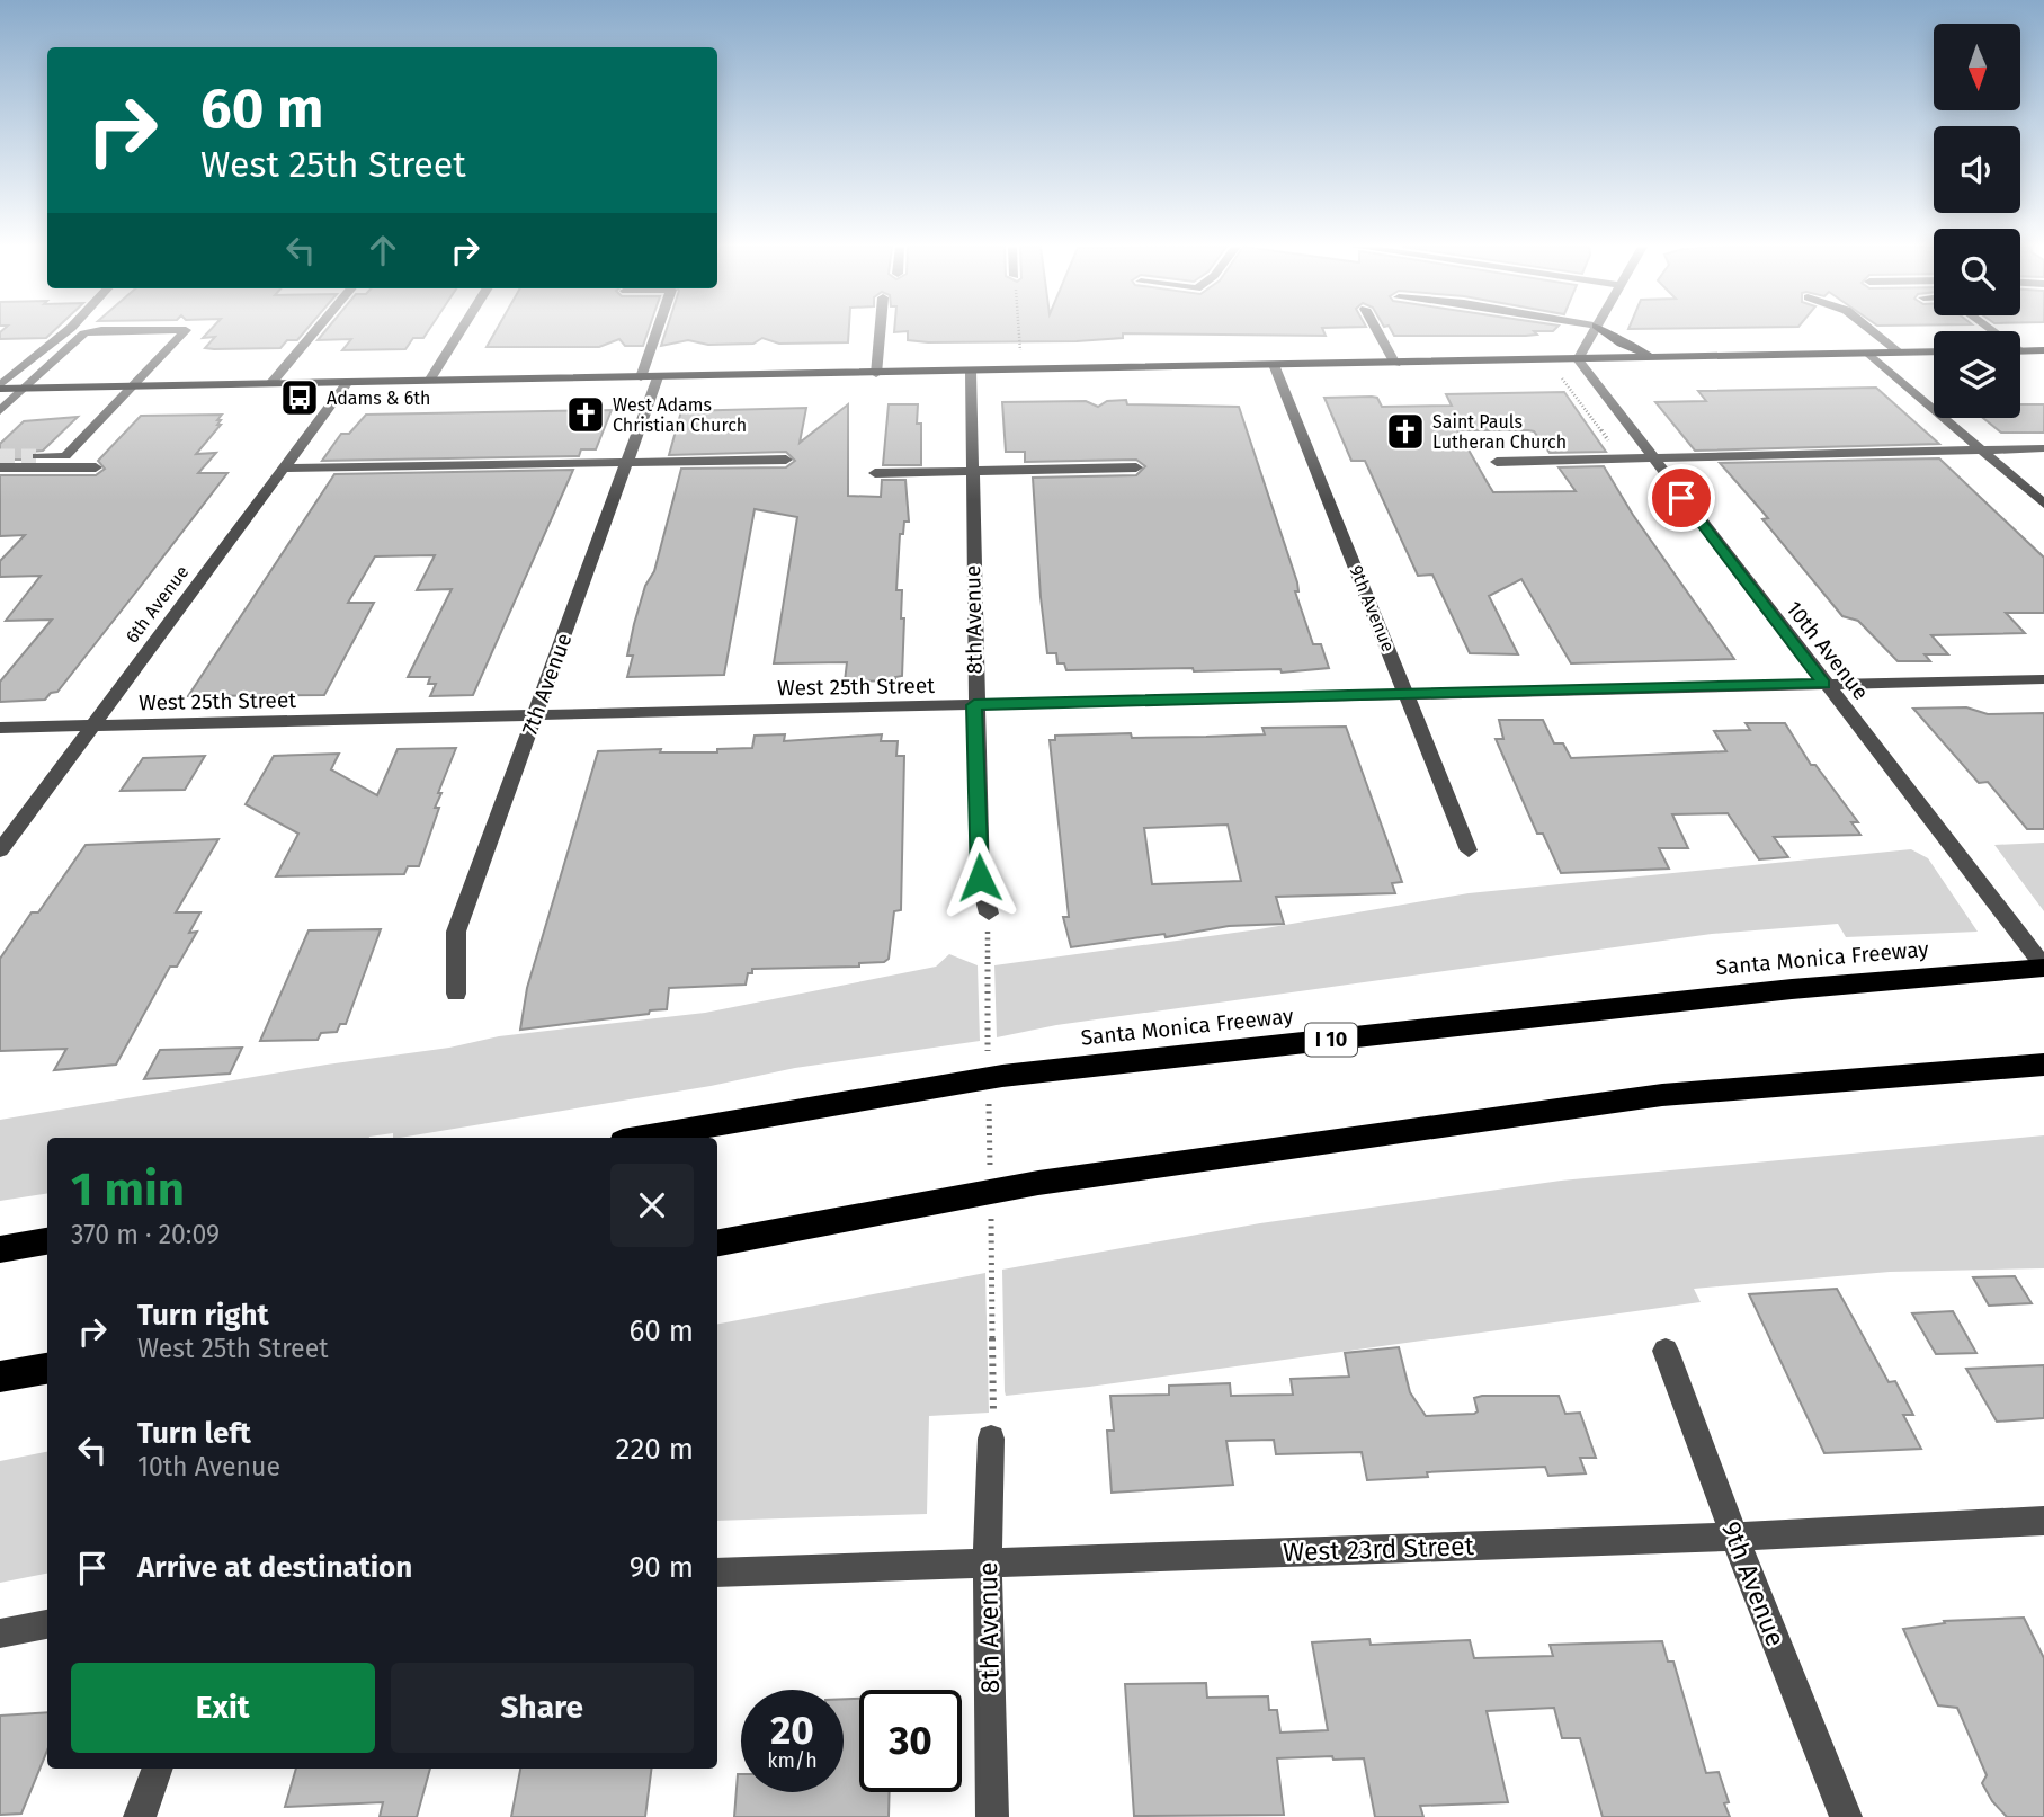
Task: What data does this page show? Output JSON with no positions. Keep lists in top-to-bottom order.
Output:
{
  "streets": {
    "highway": ["Santa Monica Freeway", "I 10"],
    "street": [
      "6th Avenue",
      "9th Avenue",
      "8th Avenue",
      "10th Avenue",
      "7th Avenue",
      "West 25th Street",
      "West 23rd Street"
    ]
  },
  "crossings": [
    ["6th Avenue", "West 25th Street"],
    ["9th Avenue", "West 25th Street"],
    ["9th Avenue", "West 23rd Street"],
    ["8th Avenue", "West 25th Street"],
    ["8th Avenue", "West 23rd Street"],
    ["10th Avenue", "West 25th Street"],
    ["10th Avenue", "Santa Monica Freeway"],
    ["7th Avenue", "West 25th Street"]
  ],
  "places": {
    "bus stop": ["Adams & 6th"],
    "church": ["West Adams Christian Church", "Saint Pauls Lutheran Church"]
  },
  "north": "bottom",
  "page": {
    "turn": ["60 m", "West 25th Street"],
    "heading": ["1 min", "370 m · 20:09"],
    "list": [
      {
        "name": "Turn right",
        "note": "West 25th Street",
        "value": "60 m"
      },
      {
        "name": "Turn left",
        "note": "10th Avenue",
        "value": "220 m"
      },
      {
        "name": "Arrive at destination",
        "value": "90 m"
      }
    ],
    "buttons": ["Exit", "Share"],
    "speed": "20 km/h",
    "limit": "30"
  }
}
